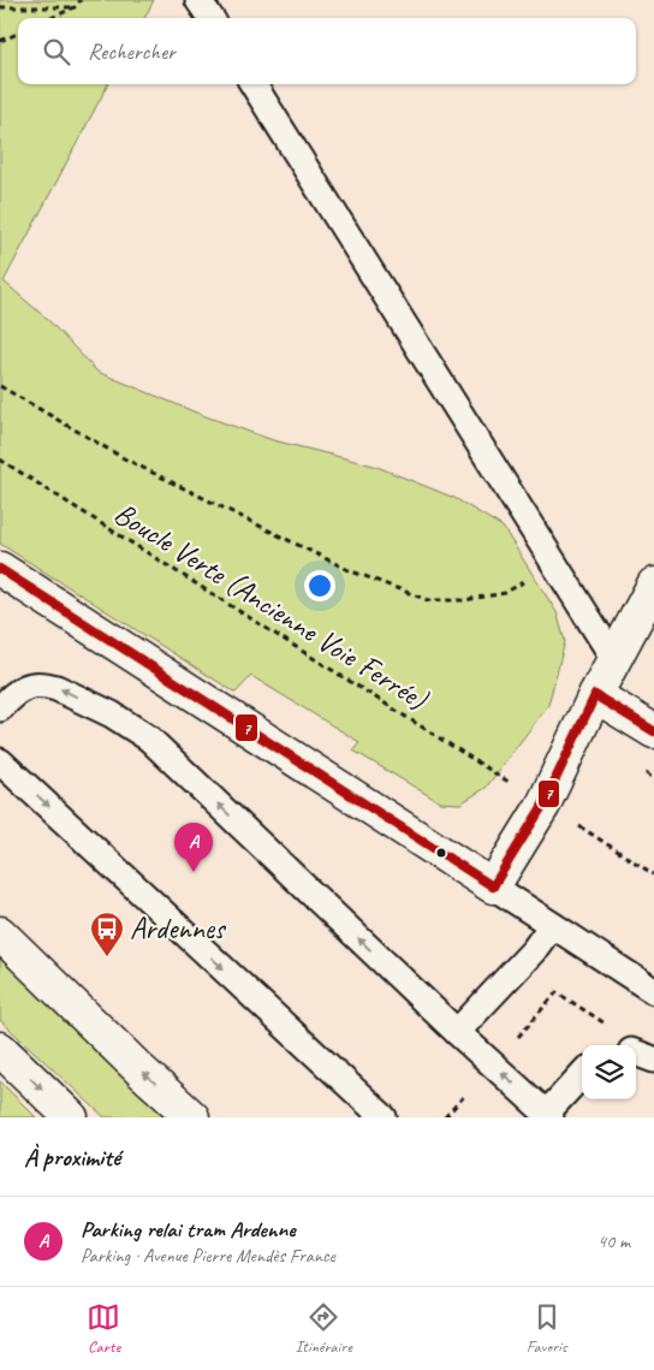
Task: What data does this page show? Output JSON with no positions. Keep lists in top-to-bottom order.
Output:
{
  "streets": {
    "path": ["Boucle Verte (Ancienne Voie Ferrée)"]
  },
  "places": {
    "bus stop": ["Ardennes"]
  },
  "lines": ["transit line 7"],
  "page": {
    "search": "Rechercher",
    "pins": "A",
    "heading": "À proximité",
    "list": [
      {
        "mark": "A",
        "name": "Parking relai tram Ardenne",
        "note": "Parking · Avenue Pierre Mendès France",
        "value": "40 m"
      }
    ],
    "nav": ["Carte", "Itinéraire", "Favoris"]
  }
}
